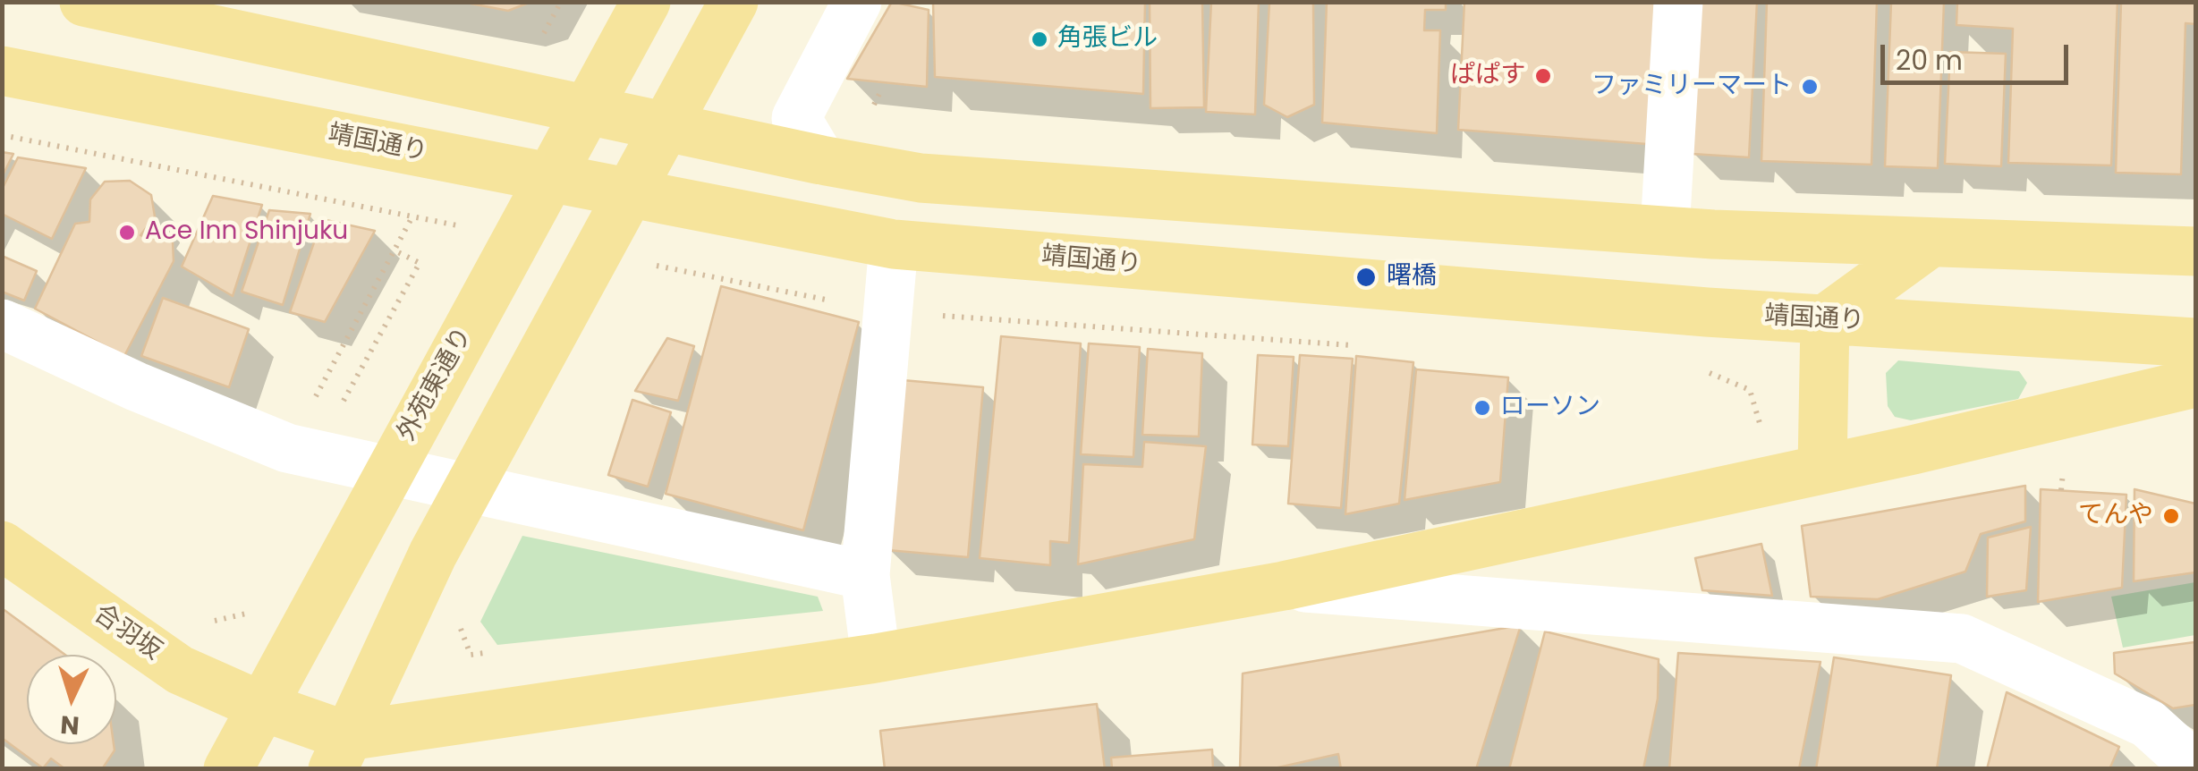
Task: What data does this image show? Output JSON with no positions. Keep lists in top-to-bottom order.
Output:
{
  "streets": {
    "main road": ["靖国通り", "外苑東通り", "合羽坂"]
  },
  "crossings": [
    ["外苑東通り", "合羽坂"]
  ],
  "places": [
    "角張ビル",
    "ぱぱす",
    "ファミリーマート",
    "Ace Inn Shinjuku",
    "曙橋",
    "ローソン",
    "てんや"
  ],
  "scale_bar": "20 m",
  "north": "bottom"
}
